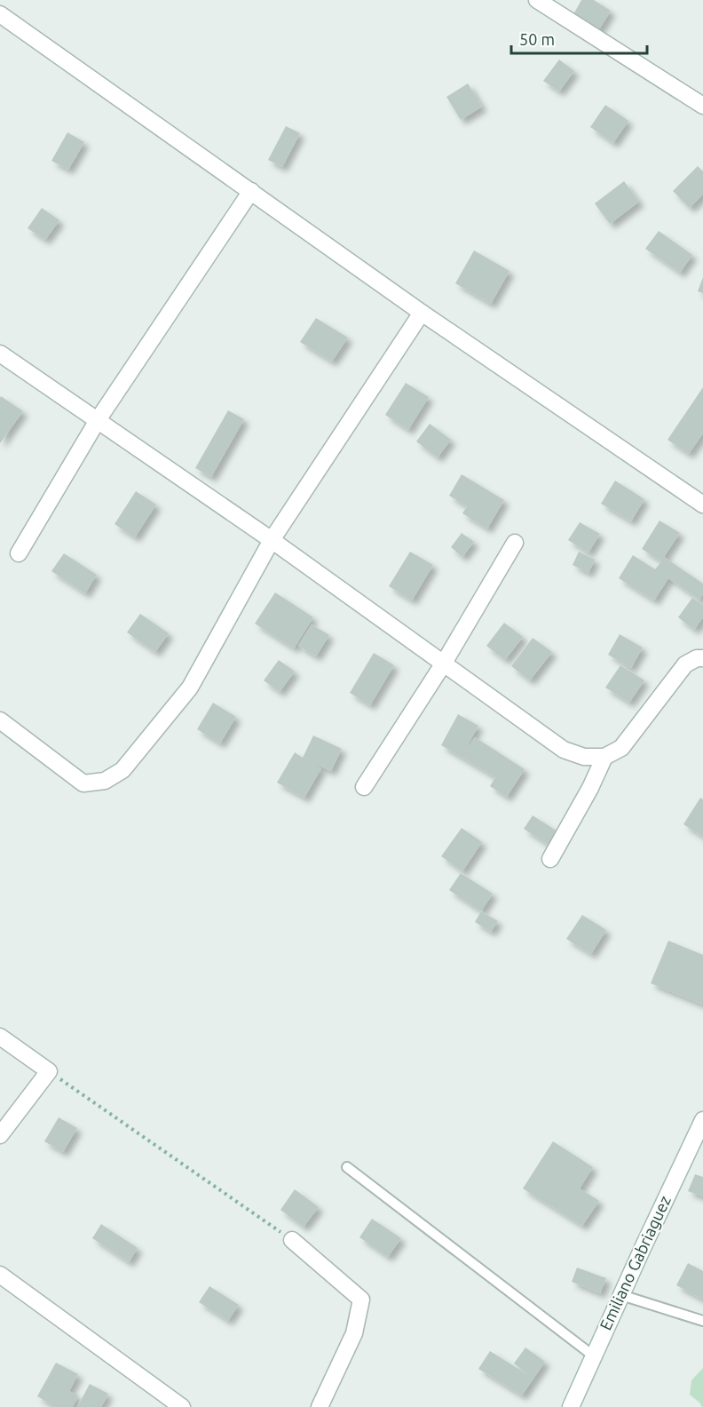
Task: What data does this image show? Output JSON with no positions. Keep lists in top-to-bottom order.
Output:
{
  "streets": {
    "street": ["Emiliano Gabriaguez"]
  },
  "scale_bar": "50 m"
}
